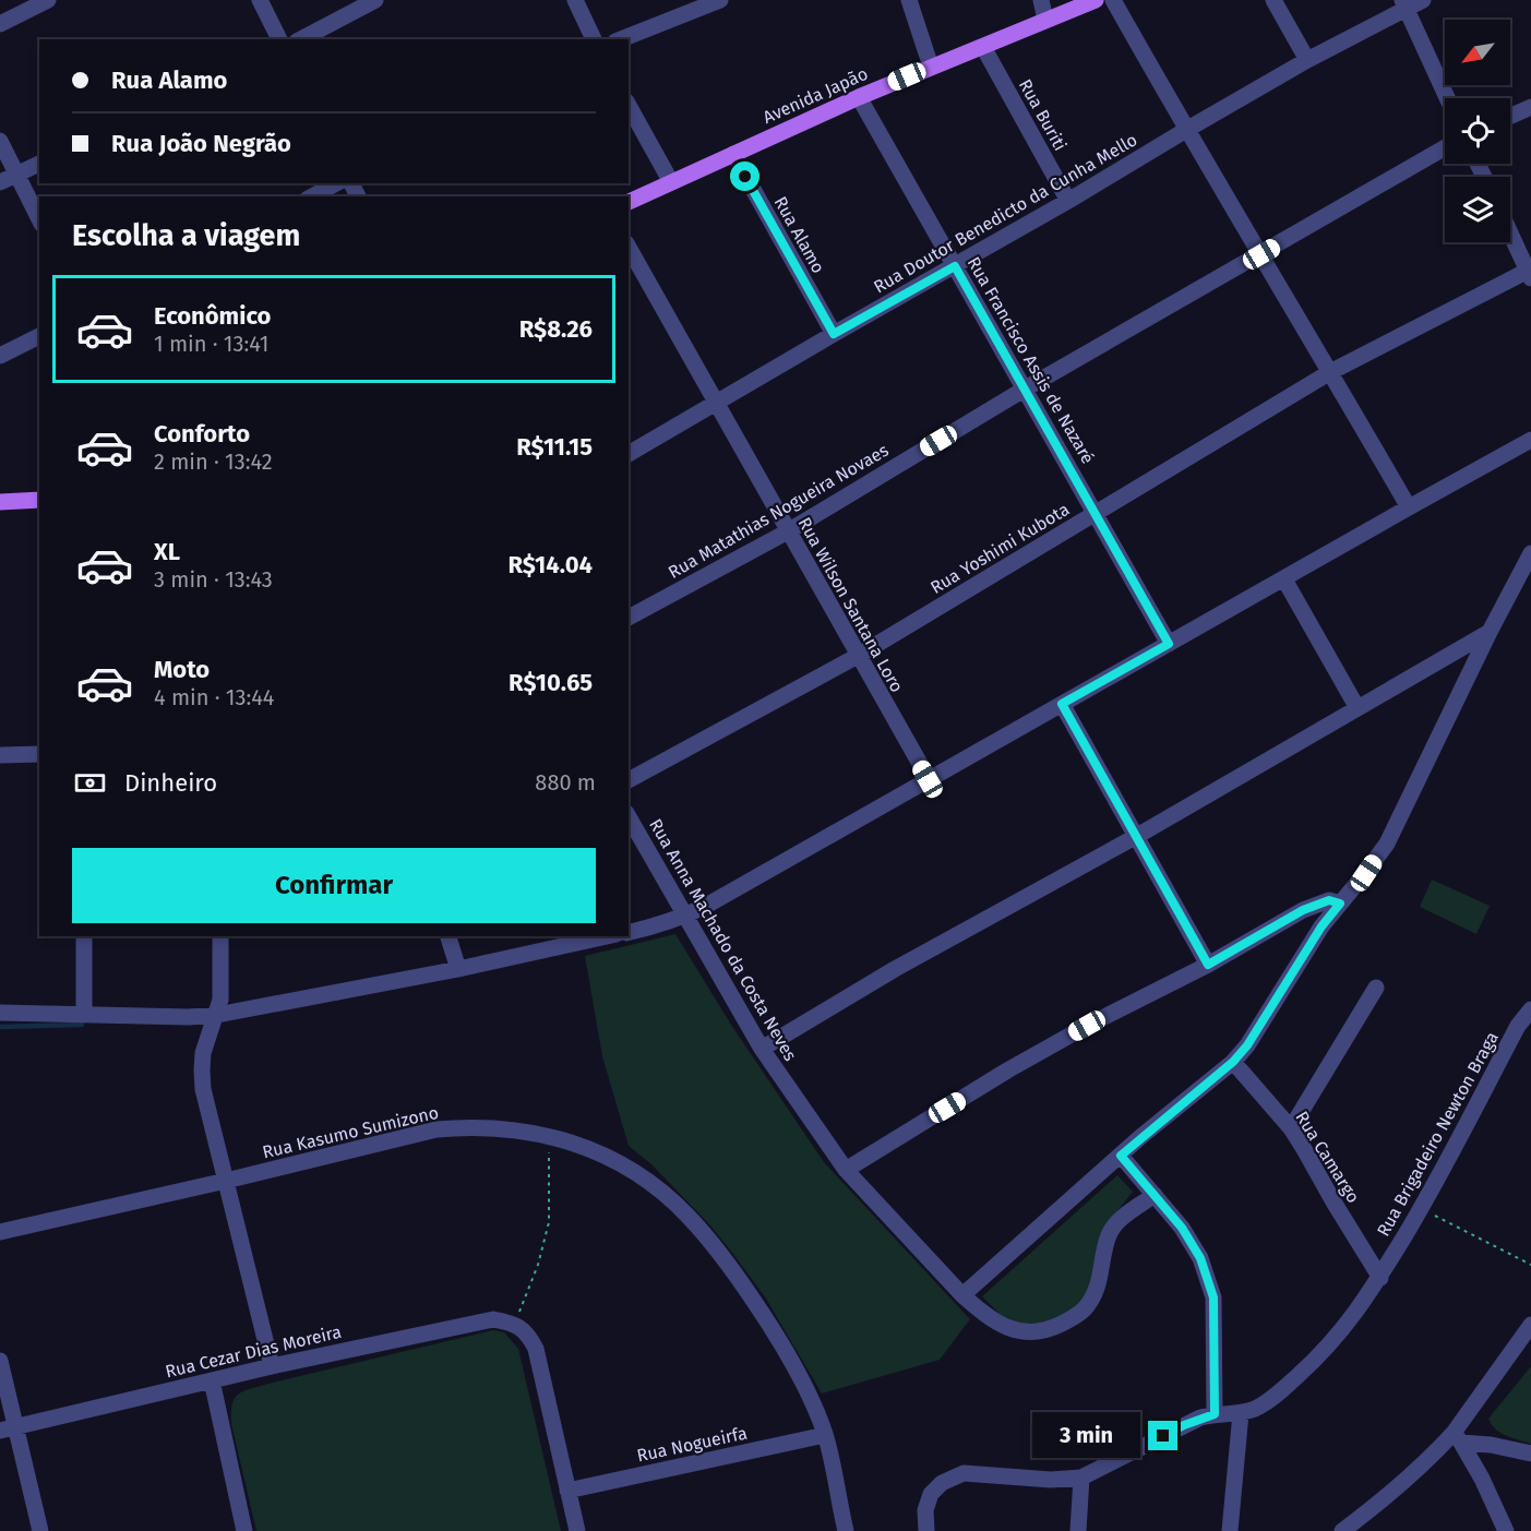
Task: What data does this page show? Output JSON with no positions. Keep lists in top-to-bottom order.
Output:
{
  "streets": {
    "main road": ["Avenida Japão"],
    "street": [
      "Rua Buriti",
      "Rua Doutor Benedicto da Cunha Mello",
      "Rua Alamo",
      "Rua Francisco Assis de Nazaré",
      "Rua Matathias Nogueira Novaes",
      "Rua Yoshimi Kubota",
      "Rua Wilson Santana Loro",
      "Rua Anna Machado da Costa Neves",
      "Rua Kasumo Sumizono",
      "Rua Brigadeiro Newton Braga",
      "Rua Camargo",
      "Rua Cezar Dias Moreira",
      "Rua Nogueirfa"
    ]
  },
  "crossings": [
    ["Avenida Japão", "Rua Buriti"],
    ["Avenida Japão", "Rua Alamo"],
    ["Avenida Japão", "Rua Francisco Assis de Nazaré"],
    ["Rua Buriti", "Rua Doutor Benedicto da Cunha Mello"],
    ["Rua Doutor Benedicto da Cunha Mello", "Rua Alamo"],
    ["Rua Doutor Benedicto da Cunha Mello", "Rua Francisco Assis de Nazaré"],
    ["Rua Doutor Benedicto da Cunha Mello", "Rua Wilson Santana Loro"],
    ["Rua Francisco Assis de Nazaré", "Rua Matathias Nogueira Novaes"],
    ["Rua Francisco Assis de Nazaré", "Rua Yoshimi Kubota"],
    ["Rua Matathias Nogueira Novaes", "Rua Wilson Santana Loro"],
    ["Rua Yoshimi Kubota", "Rua Wilson Santana Loro"],
    ["Rua Kasumo Sumizono", "Rua Nogueirfa"],
    ["Rua Brigadeiro Newton Braga", "Rua Camargo"]
  ],
  "north": "bottom left",
  "page": {
    "banner": ["Rua Alamo", "Rua João Negrão"],
    "heading": "Escolha a viagem",
    "list": [
      {
        "name": "Econômico",
        "note": "1 min · 13:41",
        "value": "R$8.26"
      },
      {
        "name": "Conforto",
        "note": "2 min · 13:42",
        "value": "R$11.15"
      },
      {
        "name": "XL",
        "note": "3 min · 13:43",
        "value": "R$14.04"
      },
      {
        "name": "Moto",
        "note": "4 min · 13:44",
        "value": "R$10.65"
      }
    ],
    "pay": ["Dinheiro", "880 m"],
    "buttons": "Confirmar",
    "bubble": "3 min"
  }
}
